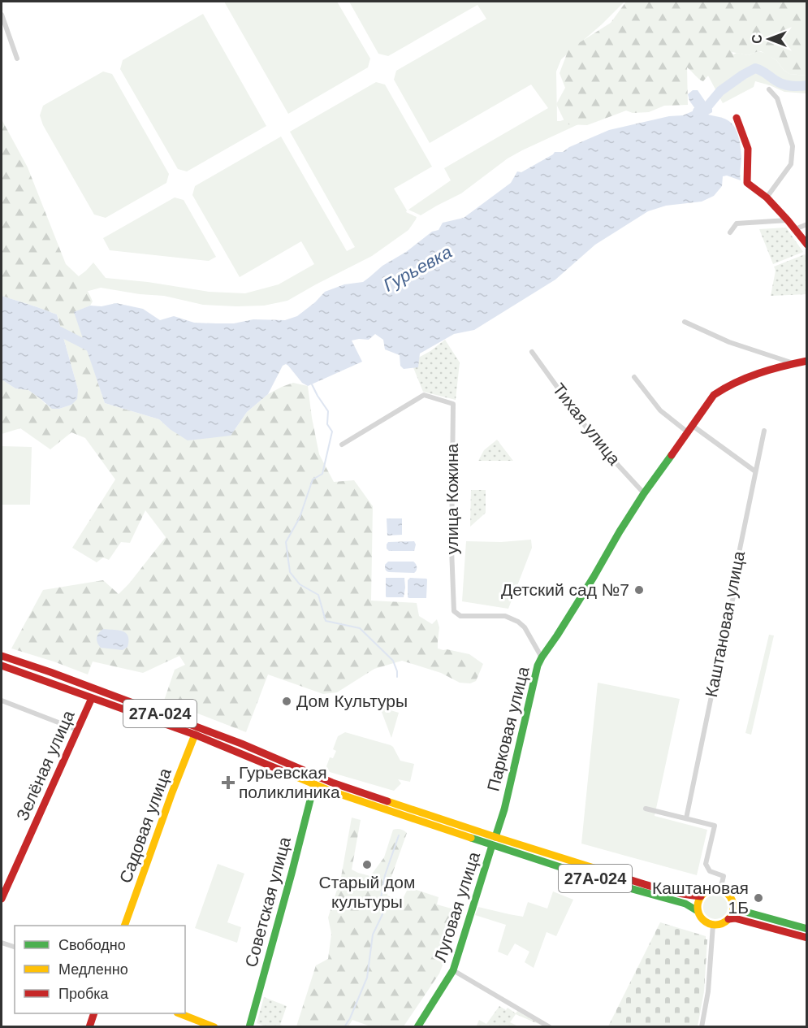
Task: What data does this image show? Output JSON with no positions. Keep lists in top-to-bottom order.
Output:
{
  "streets": {
    "main road": [
      "27А-024",
      "Парковая улица",
      "Зелёная улица",
      "Садовая улица",
      "Советская улица",
      "Луговая улица"
    ],
    "street": ["Тихая улица", "улица Кожина", "Каштановая улица"]
  },
  "crossings": [
    ["Тихая улица", "Парковая улица"],
    ["улица Кожина", "Парковая улица"],
    ["27А-024", "Парковая улица"],
    ["27А-024", "Зелёная улица"],
    ["27А-024", "Садовая улица"],
    ["27А-024", "Советская улица"],
    ["27А-024", "Луговая улица"],
    ["Парковая улица", "Луговая улица"]
  ],
  "water": ["Гурьевка"],
  "places": {
    "other": [
      "Детский сад №7",
      "Дом Культуры",
      "Старый дом культуры",
      "Каштановая 1Б"
    ],
    "health": ["Гурьевская поликлиника"]
  },
  "legend": ["Свободно", "Медленно", "Пробка"],
  "north": "left"
}
